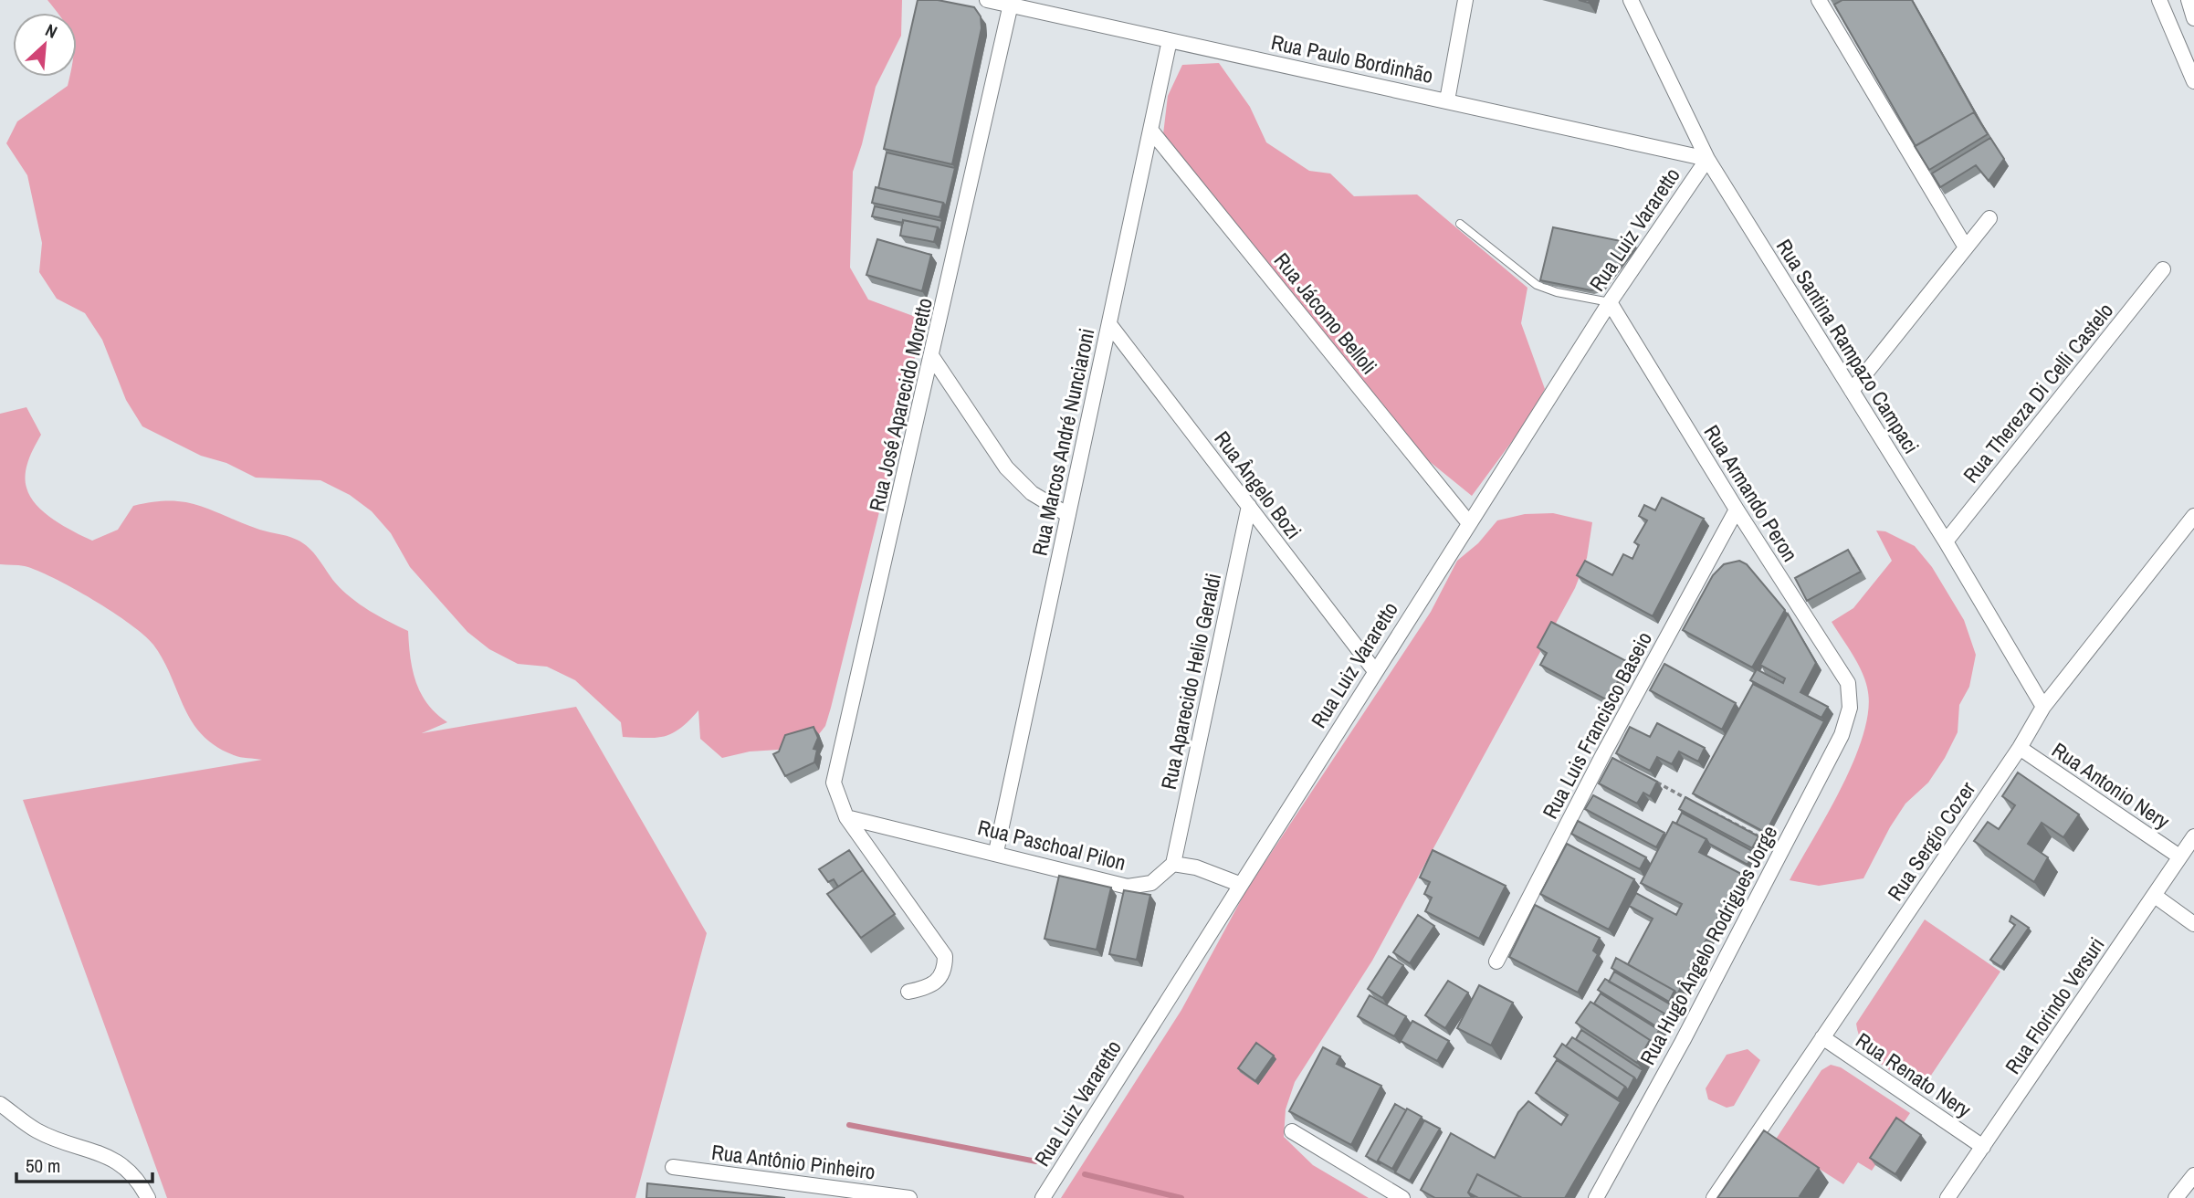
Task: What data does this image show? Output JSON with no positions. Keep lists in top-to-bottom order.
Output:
{
  "streets": {
    "street": [
      "Rua Paulo Bordinhão",
      "Rua Luiz Vararetto",
      "Rua Jácomo Belloli",
      "Rua Santina Rampazo Campaci",
      "Rua Thereza Di Celli Castelo",
      "Rua José Aparecido Moretto",
      "Rua Marcos André Nunciaroni",
      "Rua Ângelo Bozi",
      "Rua Armando Peron",
      "Rua Aparecido Helio Geraldi",
      "Rua Luis Francisco Baseio",
      "Rua Antonio Nery",
      "Rua Sergio Cozer",
      "Rua Paschoal Pilon",
      "Rua Hugo Ângelo Rodrigues Jorge",
      "Rua Florindo Versuri",
      "Rua Renato Nery",
      "Rua Antônio Pinheiro"
    ]
  },
  "crossings": [
    ["Rua Paulo Bordinhão", "Rua Luiz Vararetto"],
    ["Rua Paulo Bordinhão", "Rua Santina Rampazo Campaci"],
    ["Rua Paulo Bordinhão", "Rua José Aparecido Moretto"],
    ["Rua Paulo Bordinhão", "Rua Marcos André Nunciaroni"],
    ["Rua Luiz Vararetto", "Rua Jácomo Belloli"],
    ["Rua Luiz Vararetto", "Rua Santina Rampazo Campaci"],
    ["Rua Luiz Vararetto", "Rua Ângelo Bozi"],
    ["Rua Luiz Vararetto", "Rua Armando Peron"],
    ["Rua Jácomo Belloli", "Rua Marcos André Nunciaroni"],
    ["Rua Santina Rampazo Campaci", "Rua Thereza Di Celli Castelo"],
    ["Rua Santina Rampazo Campaci", "Rua Sergio Cozer"],
    ["Rua José Aparecido Moretto", "Rua Paschoal Pilon"],
    ["Rua Marcos André Nunciaroni", "Rua Ângelo Bozi"],
    ["Rua Marcos André Nunciaroni", "Rua Paschoal Pilon"],
    ["Rua Ângelo Bozi", "Rua Aparecido Helio Geraldi"],
    ["Rua Armando Peron", "Rua Luis Francisco Baseio"],
    ["Rua Armando Peron", "Rua Hugo Ângelo Rodrigues Jorge"],
    ["Rua Aparecido Helio Geraldi", "Rua Paschoal Pilon"],
    ["Rua Antonio Nery", "Rua Sergio Cozer"],
    ["Rua Antonio Nery", "Rua Florindo Versuri"],
    ["Rua Sergio Cozer", "Rua Renato Nery"],
    ["Rua Florindo Versuri", "Rua Renato Nery"]
  ],
  "scale_bar": "50 m",
  "north": "top right"
}
